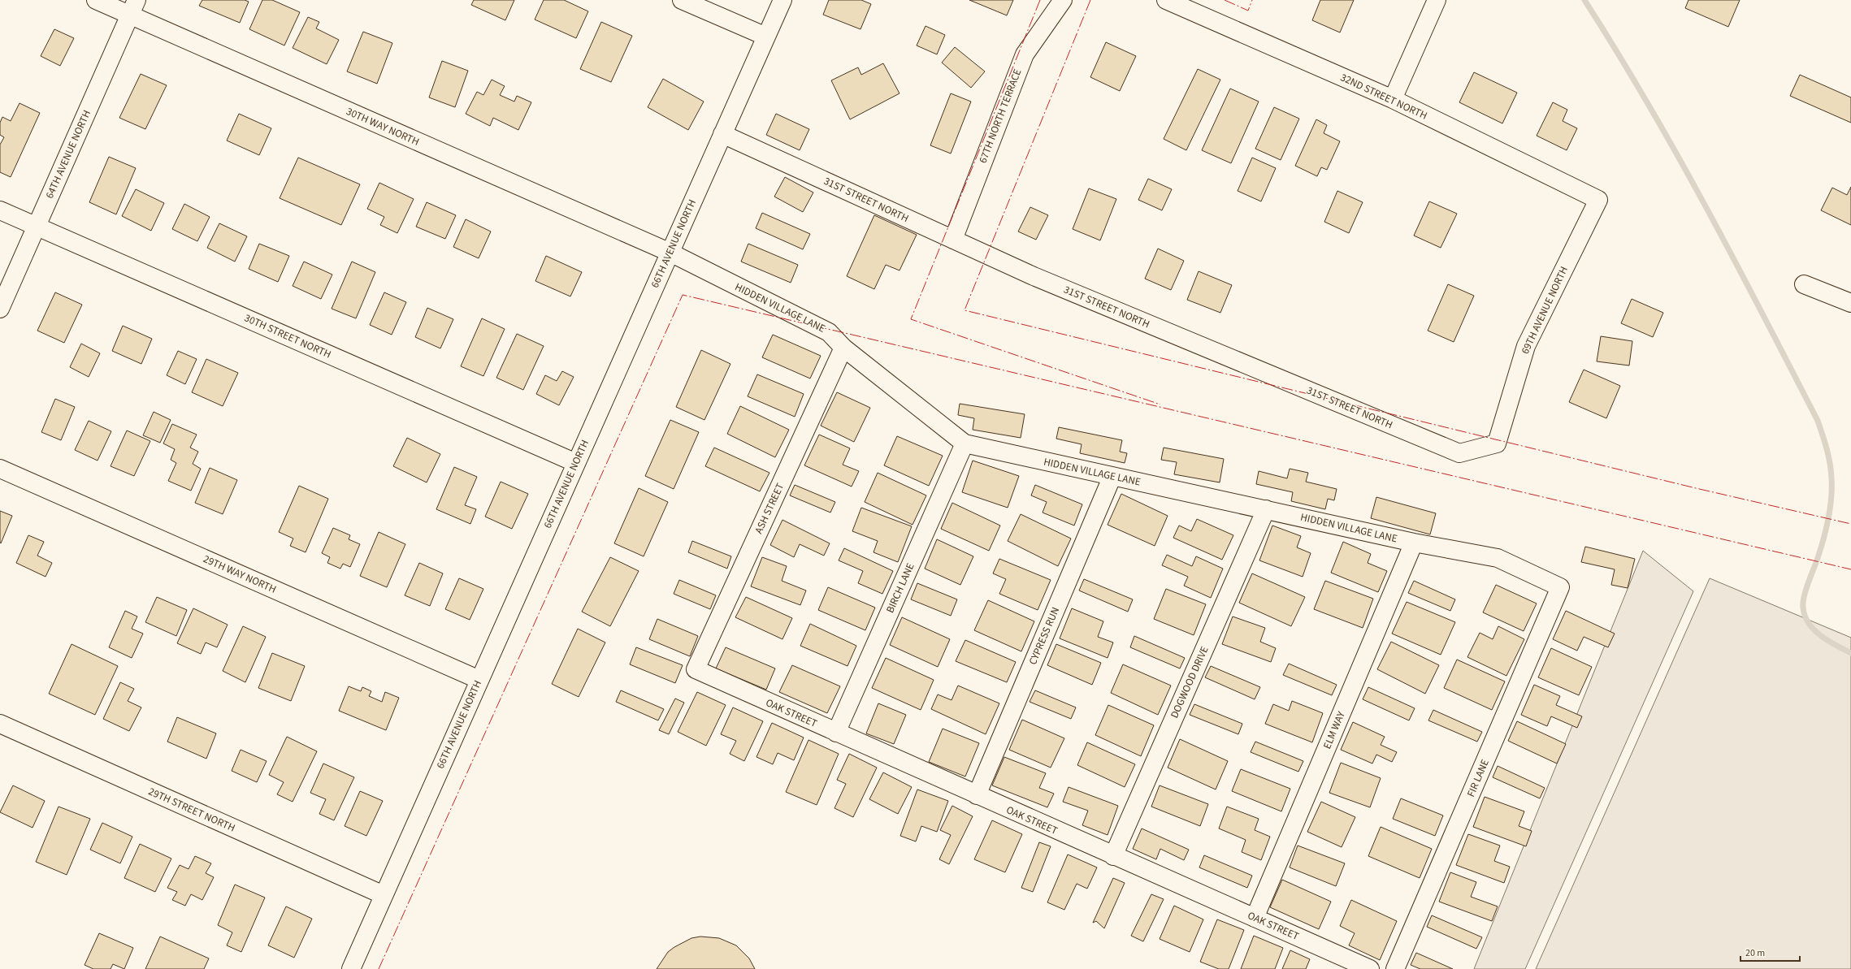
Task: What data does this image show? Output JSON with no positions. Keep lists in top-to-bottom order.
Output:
{
  "streets": {
    "street": [
      "32ND STREET NORTH",
      "67TH NORTH TERRACE",
      "30TH WAY NORTH",
      "64TH AVENUE NORTH",
      "31ST STREET NORTH",
      "66TH AVENUE NORTH",
      "HIDDEN VILLAGE LANE",
      "69TH AVENUE NORTH",
      "30TH STREET NORTH",
      "ASH STREET",
      "29TH WAY NORTH",
      "BIRCH LANE",
      "CYPRESS RUN",
      "DOGWOOD DRIVE",
      "OAK STREET",
      "ELM WAY",
      "FIR LANE",
      "29TH STREET NORTH"
    ]
  },
  "crossings": [
    ["32ND STREET NORTH", "69TH AVENUE NORTH"],
    ["67TH NORTH TERRACE", "31ST STREET NORTH"],
    ["30TH WAY NORTH", "64TH AVENUE NORTH"],
    ["30TH WAY NORTH", "66TH AVENUE NORTH"],
    ["30TH WAY NORTH", "HIDDEN VILLAGE LANE"],
    ["64TH AVENUE NORTH", "30TH STREET NORTH"],
    ["31ST STREET NORTH", "66TH AVENUE NORTH"],
    ["31ST STREET NORTH", "69TH AVENUE NORTH"],
    ["66TH AVENUE NORTH", "HIDDEN VILLAGE LANE"],
    ["66TH AVENUE NORTH", "30TH STREET NORTH"],
    ["66TH AVENUE NORTH", "29TH WAY NORTH"],
    ["66TH AVENUE NORTH", "29TH STREET NORTH"],
    ["HIDDEN VILLAGE LANE", "ASH STREET"],
    ["HIDDEN VILLAGE LANE", "BIRCH LANE"],
    ["HIDDEN VILLAGE LANE", "CYPRESS RUN"],
    ["HIDDEN VILLAGE LANE", "DOGWOOD DRIVE"],
    ["HIDDEN VILLAGE LANE", "ELM WAY"],
    ["HIDDEN VILLAGE LANE", "FIR LANE"],
    ["ASH STREET", "OAK STREET"],
    ["BIRCH LANE", "OAK STREET"],
    ["CYPRESS RUN", "OAK STREET"],
    ["DOGWOOD DRIVE", "OAK STREET"],
    ["OAK STREET", "ELM WAY"]
  ],
  "scale_bar": "20 m"
}
